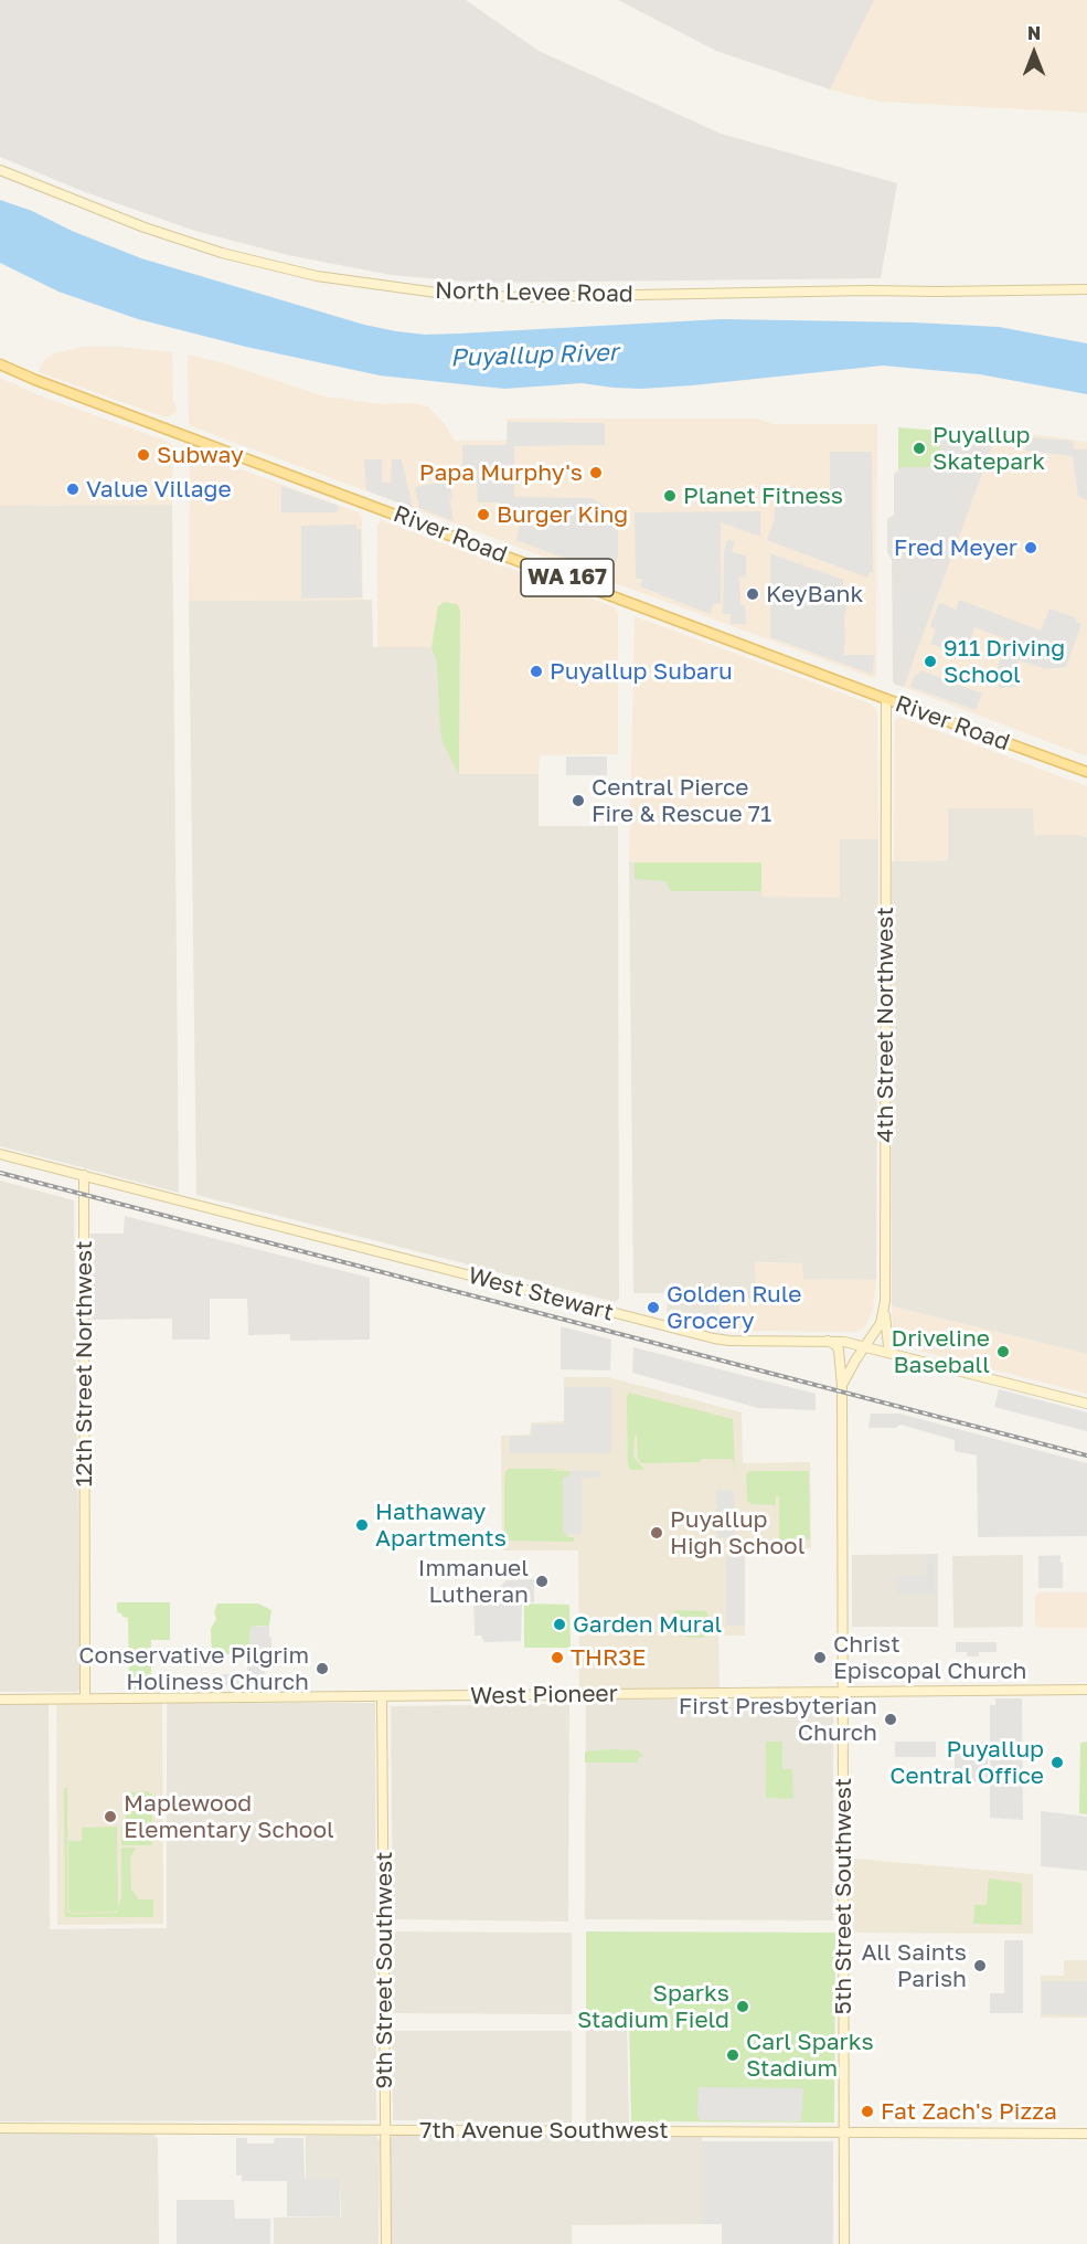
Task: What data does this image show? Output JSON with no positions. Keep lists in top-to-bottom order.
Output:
{
  "streets": {
    "main road": ["River Road", "WA 167"],
    "street": [
      "North Levee Road",
      "4th Street Northwest",
      "West Stewart",
      "12th Street Northwest",
      "West Pioneer",
      "5th Street Southwest",
      "9th Street Southwest",
      "7th Avenue Southwest"
    ]
  },
  "crossings": [
    ["River Road", "4th Street Northwest"],
    ["4th Street Northwest", "West Stewart"],
    ["4th Street Northwest", "5th Street Southwest"],
    ["West Stewart", "12th Street Northwest"],
    ["West Stewart", "5th Street Southwest"],
    ["12th Street Northwest", "West Pioneer"],
    ["West Pioneer", "5th Street Southwest"],
    ["West Pioneer", "9th Street Southwest"],
    ["5th Street Southwest", "7th Avenue Southwest"],
    ["9th Street Southwest", "7th Avenue Southwest"]
  ],
  "water": ["Puyallup River"],
  "places": [
    "Puyallup Skatepark",
    "Subway",
    "Papa Murphy's",
    "Value Village",
    "Planet Fitness",
    "Burger King",
    "Fred Meyer",
    "KeyBank",
    "911 Driving School",
    "Puyallup Subaru",
    "Central Pierce Fire & Rescue 71",
    "Golden Rule Grocery",
    "Driveline Baseball",
    "Hathaway Apartments",
    "Puyallup High School",
    "Immanuel Lutheran",
    "Garden Mural",
    "THR3E",
    "Christ Episcopal Church",
    "Conservative Pilgrim Holiness Church",
    "First Presbyterian Church",
    "Puyallup Central Office",
    "Maplewood Elementary School",
    "All Saints Parish",
    "Sparks Stadium Field",
    "Carl Sparks Stadium",
    "Fat Zach's Pizza"
  ],
  "north": "top"
}
